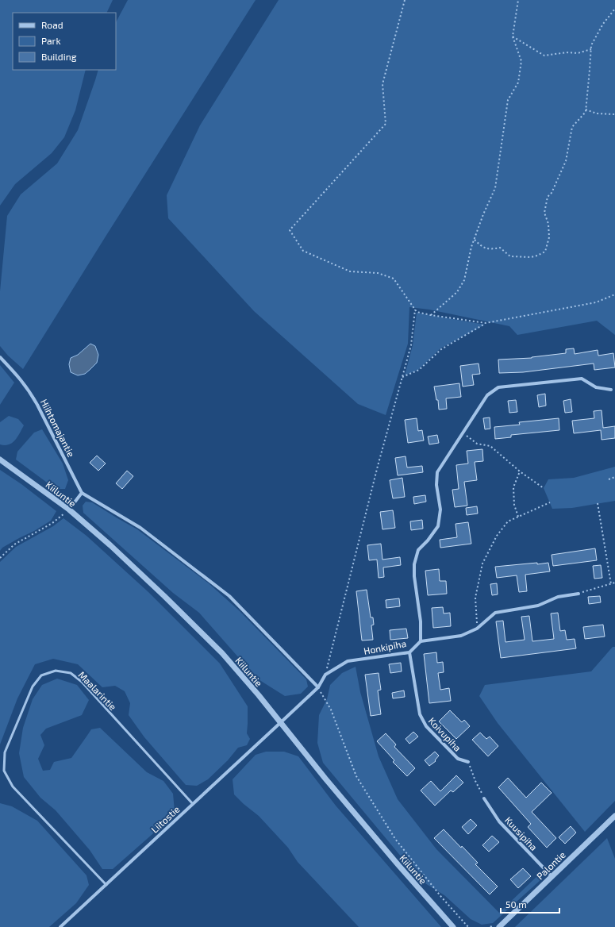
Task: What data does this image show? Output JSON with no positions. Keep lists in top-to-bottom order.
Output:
{
  "streets": {
    "street": [
      "Hiihtomajantie",
      "Kiiluntie",
      "Honkipiha",
      "Koivupiha",
      "Liitostie",
      "Kuusipiha",
      "Palontie"
    ],
    "lane": ["Maalarintie"]
  },
  "crossings": [
    ["Kiiluntie", "Honkipiha"],
    ["Kiiluntie", "Liitostie"],
    ["Honkipiha", "Koivupiha"],
    ["Honkipiha", "Liitostie"],
    ["Maalarintie", "Liitostie"],
    ["Kuusipiha", "Palontie"]
  ],
  "legend": ["Road", "Park", "Building"],
  "scale_bar": "50 m"
}
